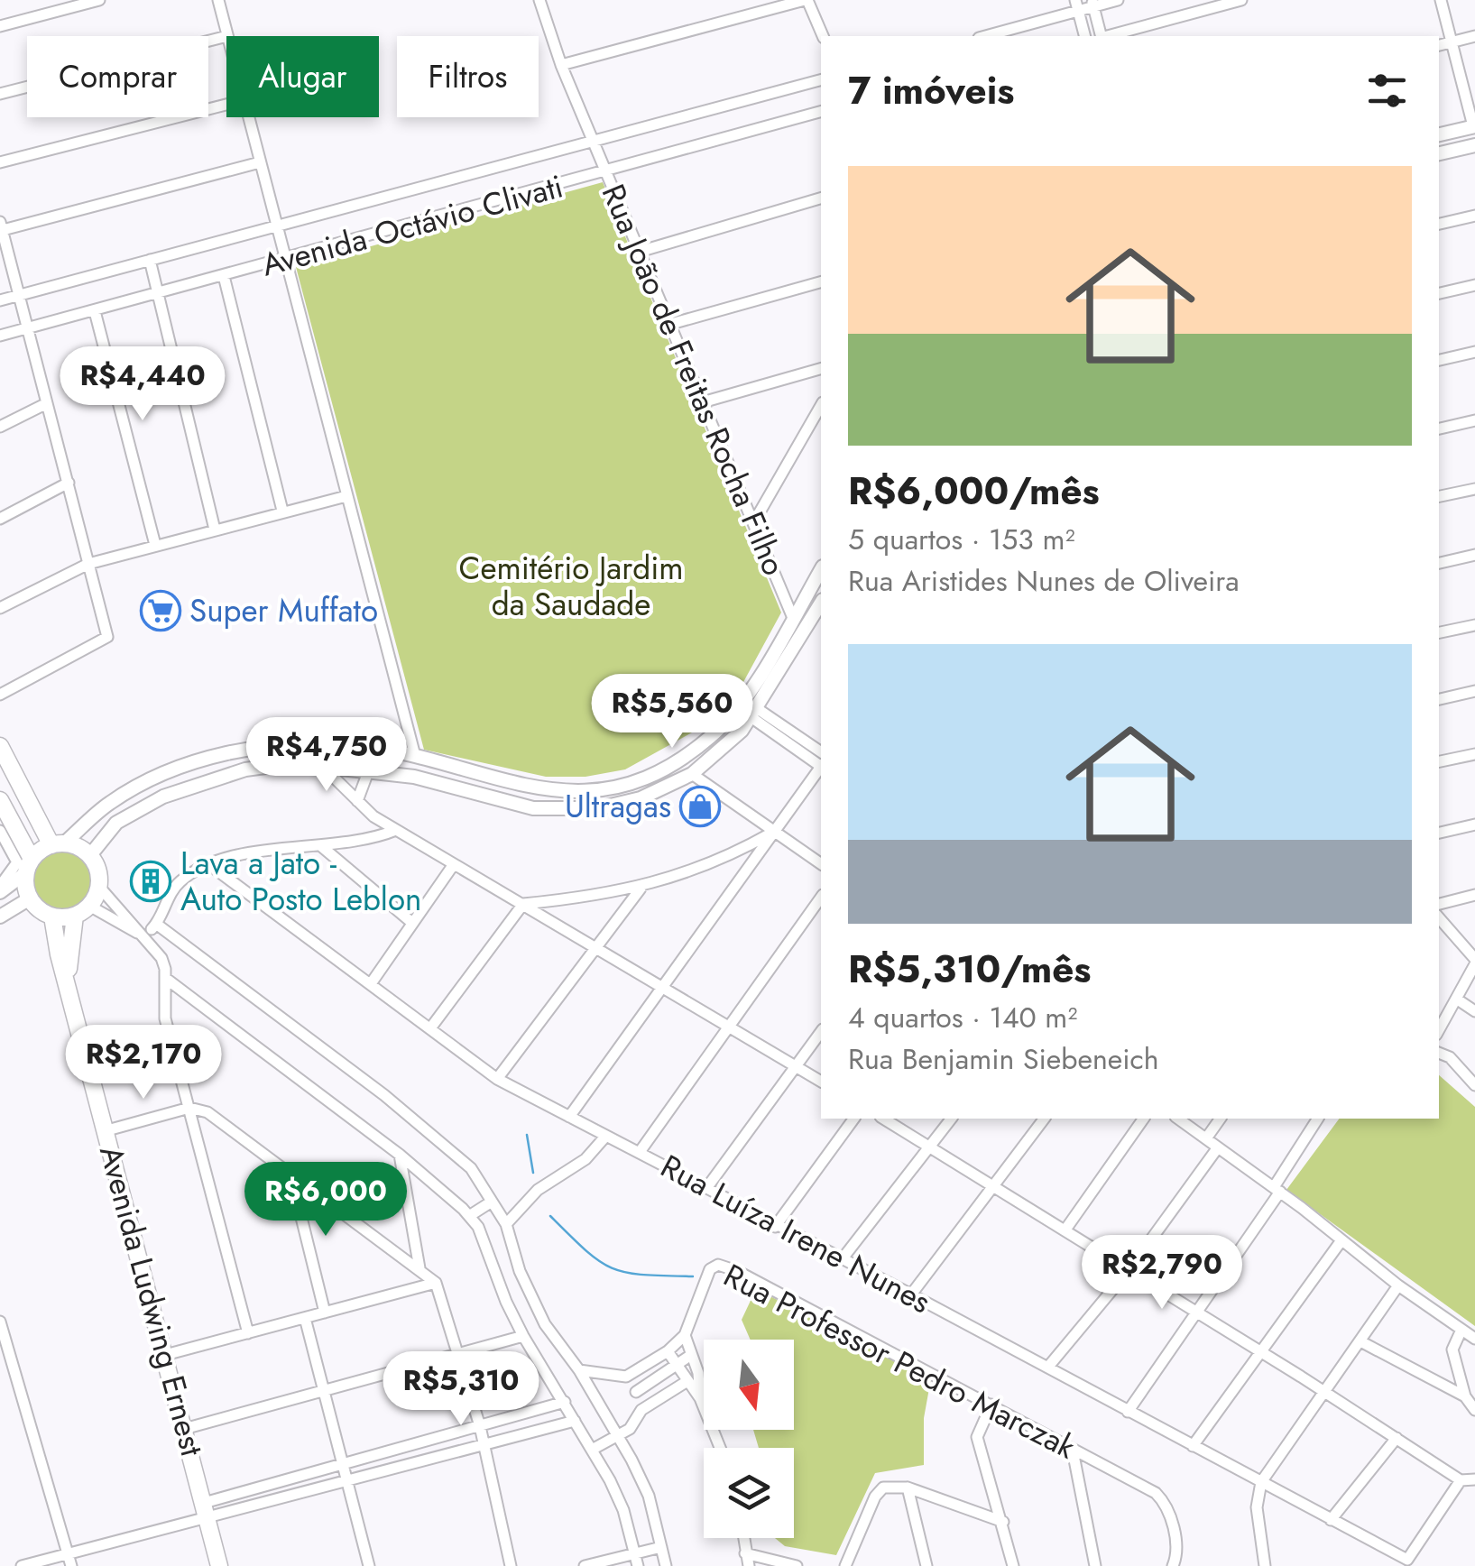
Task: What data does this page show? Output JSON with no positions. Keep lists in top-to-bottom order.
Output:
{
  "streets": {
    "highway": ["Avenida Ludwing Ernest"],
    "street": [
      "Avenida Octávio Clivati",
      "Rua João de Freitas Rocha Filho",
      "Rua Luíza Irene Nunes",
      "Rua Professor Pedro Marczak"
    ]
  },
  "crossings": [
    ["Avenida Octávio Clivati", "Rua João de Freitas Rocha Filho"]
  ],
  "parks": ["Cemitério Jardim da Saudade"],
  "places": {
    "supermarket": ["Super Muffato"],
    "shop": ["Ultragas"],
    "building": ["Lava a Jato - Auto Posto Leblon"]
  },
  "north": "bottom",
  "page": {
    "chip": ["Comprar", "Alugar", "Filtros"],
    "heading": "7 imóveis",
    "list": [
      {
        "name": "R$6,000/mês",
        "note": "5 quartos · 153 m² · Rua Aristides Nunes de Oliveira"
      },
      {
        "name": "R$5,310/mês",
        "note": "4 quartos · 140 m² · Rua Benjamin Siebeneich"
      }
    ],
    "price": [
      "R$4,440",
      "R$5,560",
      "R$4,750",
      "R$2,170",
      "R$6,000",
      "R$2,790",
      "R$5,310"
    ]
  }
}
